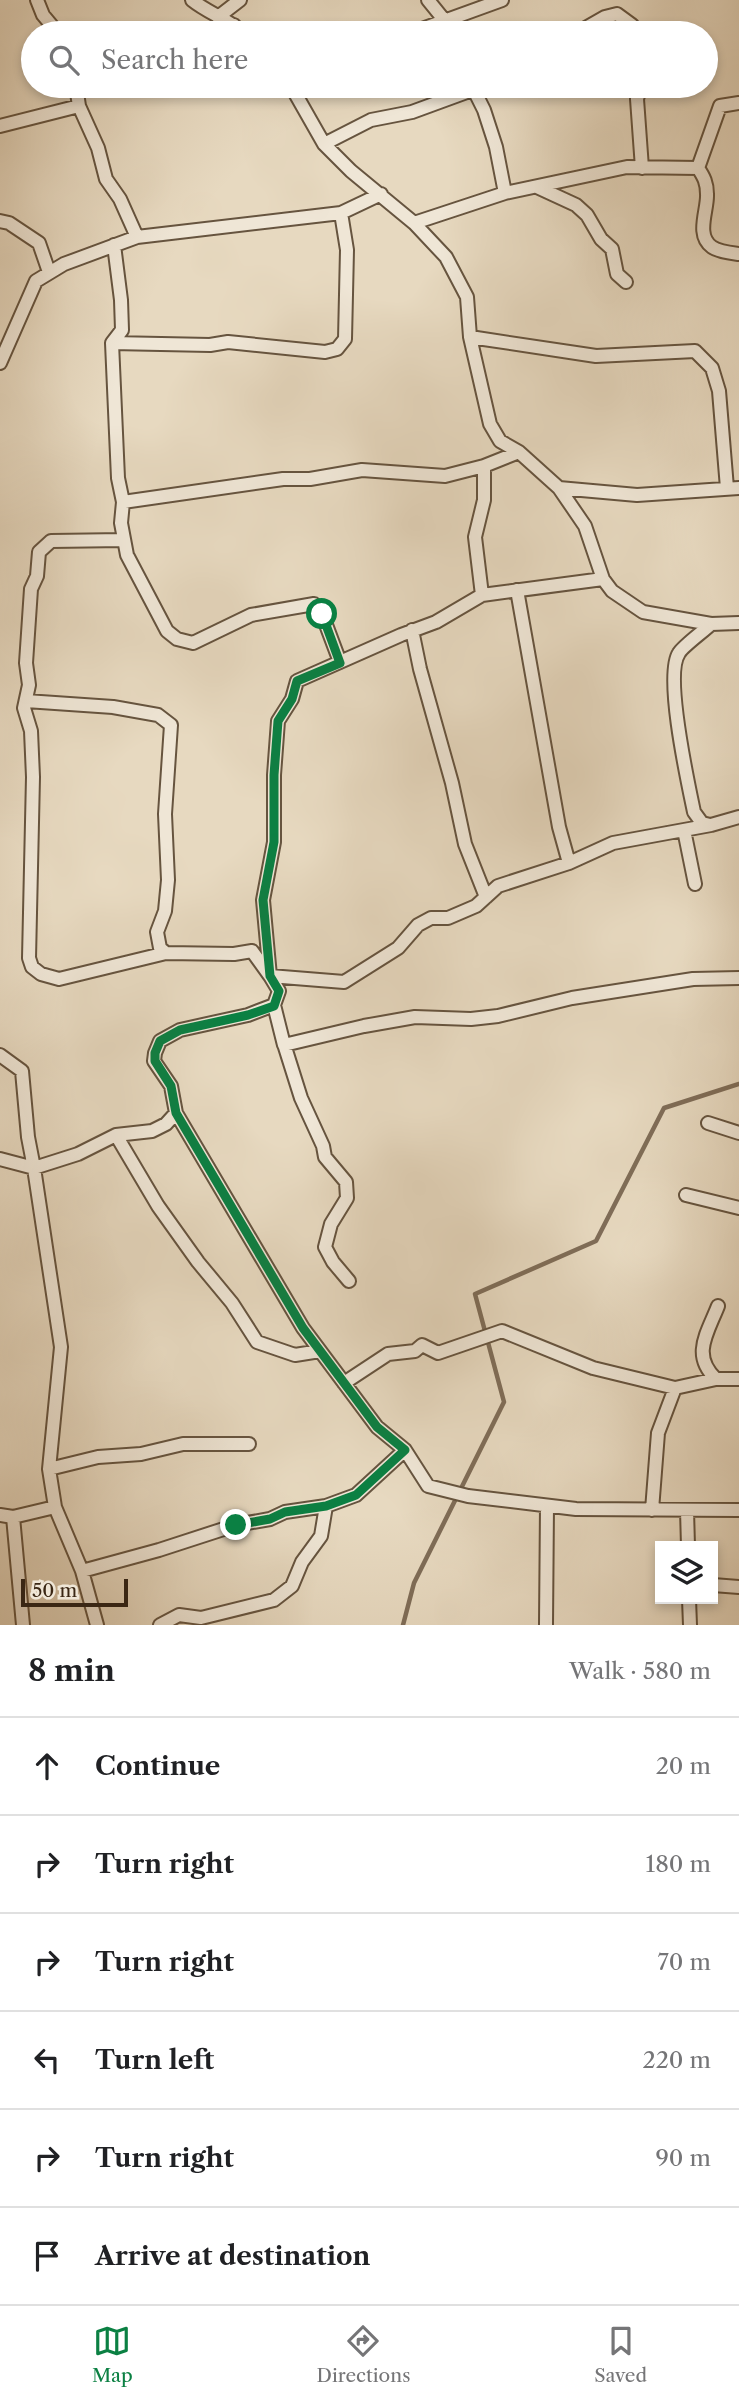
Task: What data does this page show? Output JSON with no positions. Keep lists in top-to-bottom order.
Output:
{
  "scale_bar": "50 m",
  "page": {
    "search": "Search here",
    "scale": "50 m",
    "heading": ["8 min", "Walk · 580 m"],
    "list": [
      ["Continue", "20 m"],
      ["Turn right", "180 m"],
      ["Turn right", "70 m"],
      ["Turn left", "220 m"],
      ["Turn right", "90 m"],
      "Arrive at destination"
    ],
    "nav": ["Map", "Directions", "Saved"]
  }
}
